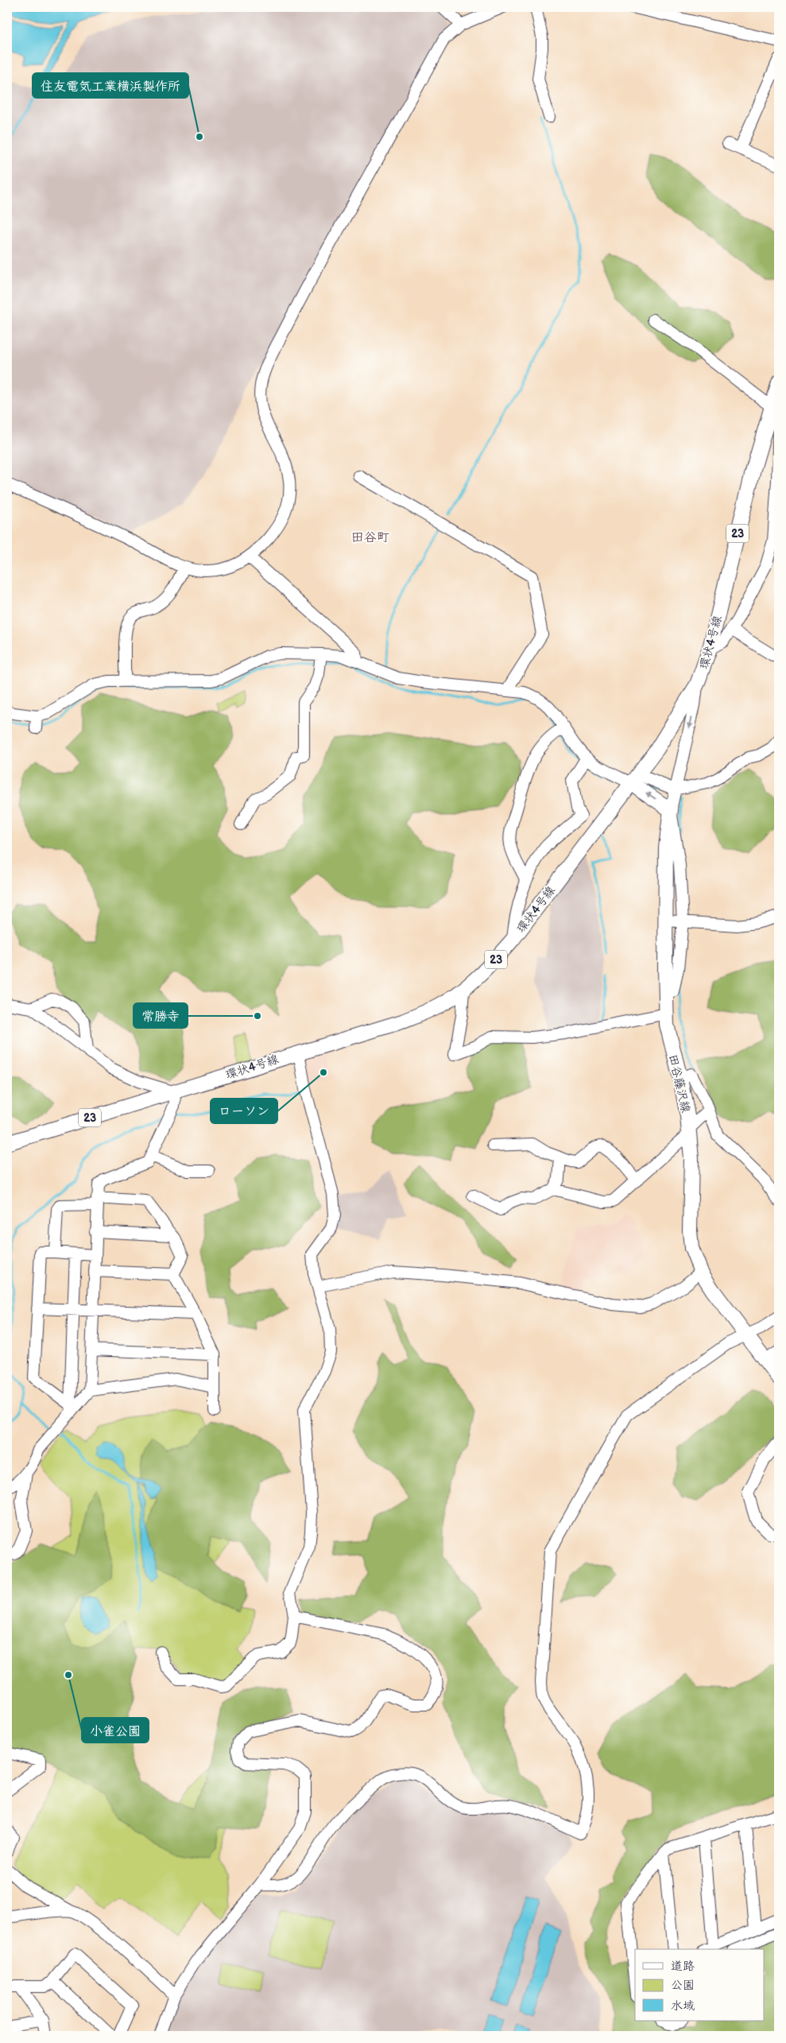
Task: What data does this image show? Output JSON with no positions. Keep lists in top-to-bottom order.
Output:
{
  "streets": {
    "main road": ["23", "環状4号線", "田谷藤沢線"]
  },
  "districts": ["田谷町"],
  "places": [
    "住友電気工業横浜製作所",
    "常勝寺",
    "ローソン",
    "小雀公園"
  ],
  "legend": ["道路", "公園", "水域"]
}
